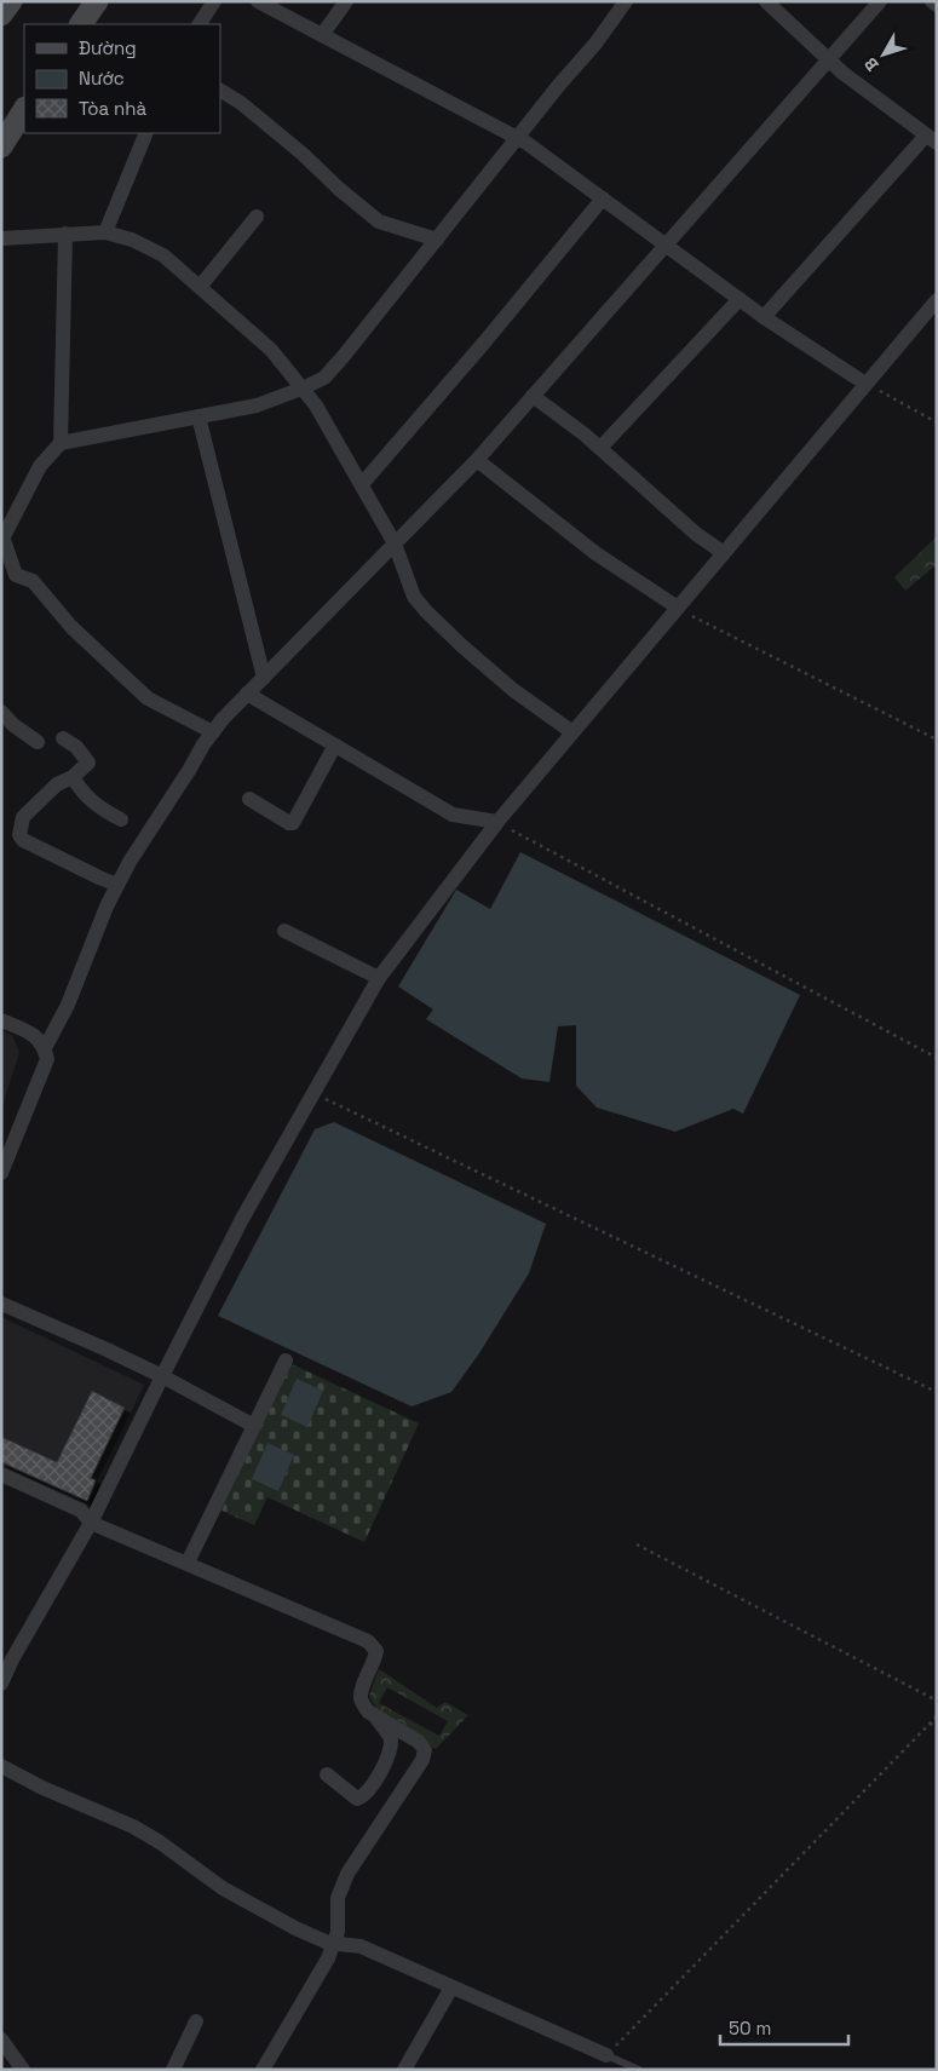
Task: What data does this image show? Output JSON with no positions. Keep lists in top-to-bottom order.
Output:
{
  "legend": ["Đường", "Nước", "Tòa nhà"],
  "scale_bar": "50 m",
  "north": "bottom left"
}
